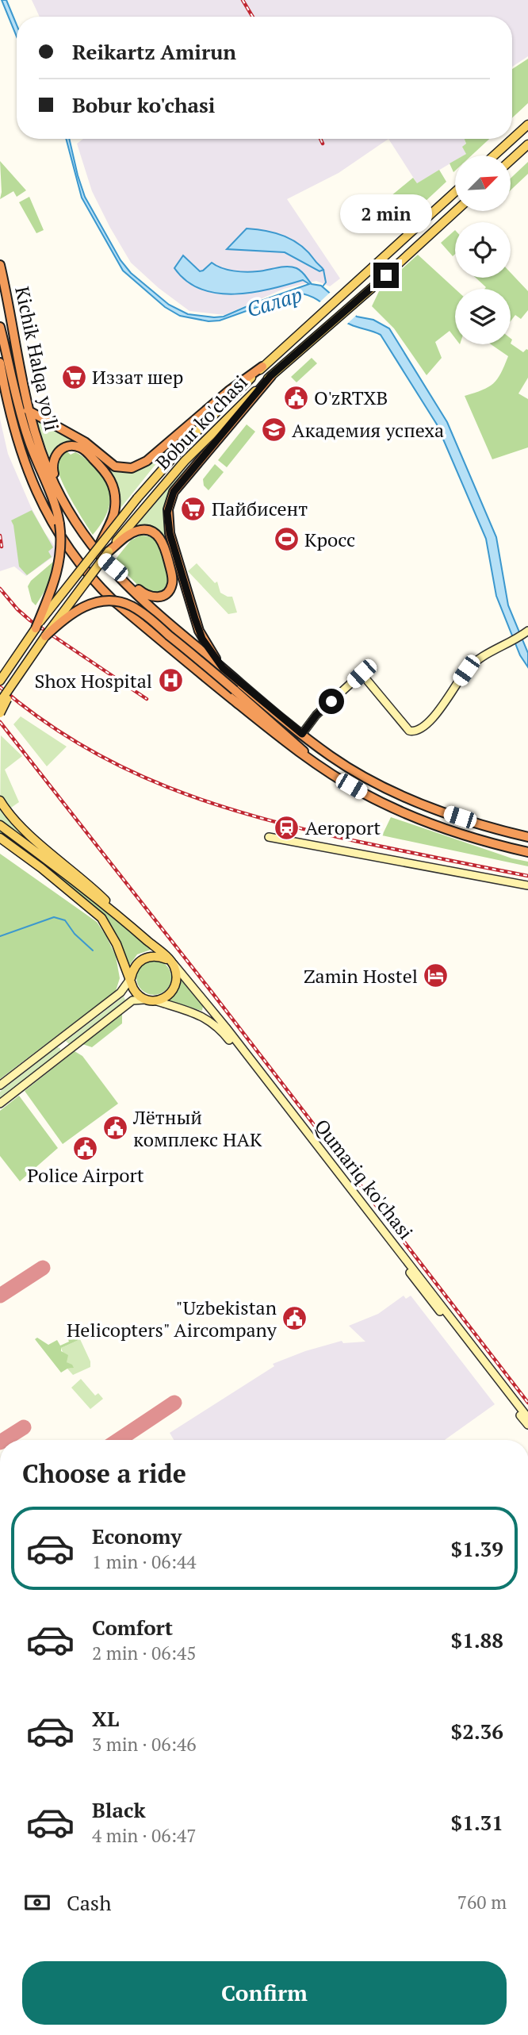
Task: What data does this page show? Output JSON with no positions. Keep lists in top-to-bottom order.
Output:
{
  "streets": {
    "highway": ["Kichik Halqa yo'li"],
    "main road": ["Bobur ko'chasi", "Qumariq ko'chasi"]
  },
  "water": ["Салар"],
  "places": {
    "supermarket": ["Иззат шер", "Пайбисент"],
    "public building": [
      "O'zRTXB",
      "Лётный комплекс НАК",
      "Police Airport",
      "\"Uzbekistan Helicopters\" Aircompany"
    ],
    "school or university": ["Академия успеха"],
    "sports": ["Кросс"],
    "hospital": ["Shox Hospital"],
    "station": ["Aeroport"],
    "hotel": ["Zamin Hostel"]
  },
  "north": "top right",
  "page": {
    "banner": ["Reikartz Amirun", "Bobur ko'chasi"],
    "bubble": "2 min",
    "heading": "Choose a ride",
    "list": [
      {
        "name": "Economy",
        "note": "1 min · 06:44",
        "value": "$1.39"
      },
      {
        "name": "Comfort",
        "note": "2 min · 06:45",
        "value": "$1.88"
      },
      {
        "name": "XL",
        "note": "3 min · 06:46",
        "value": "$2.36"
      },
      {
        "name": "Black",
        "note": "4 min · 06:47",
        "value": "$1.31"
      }
    ],
    "pay": ["Cash", "760 m"],
    "buttons": "Confirm"
  }
}
